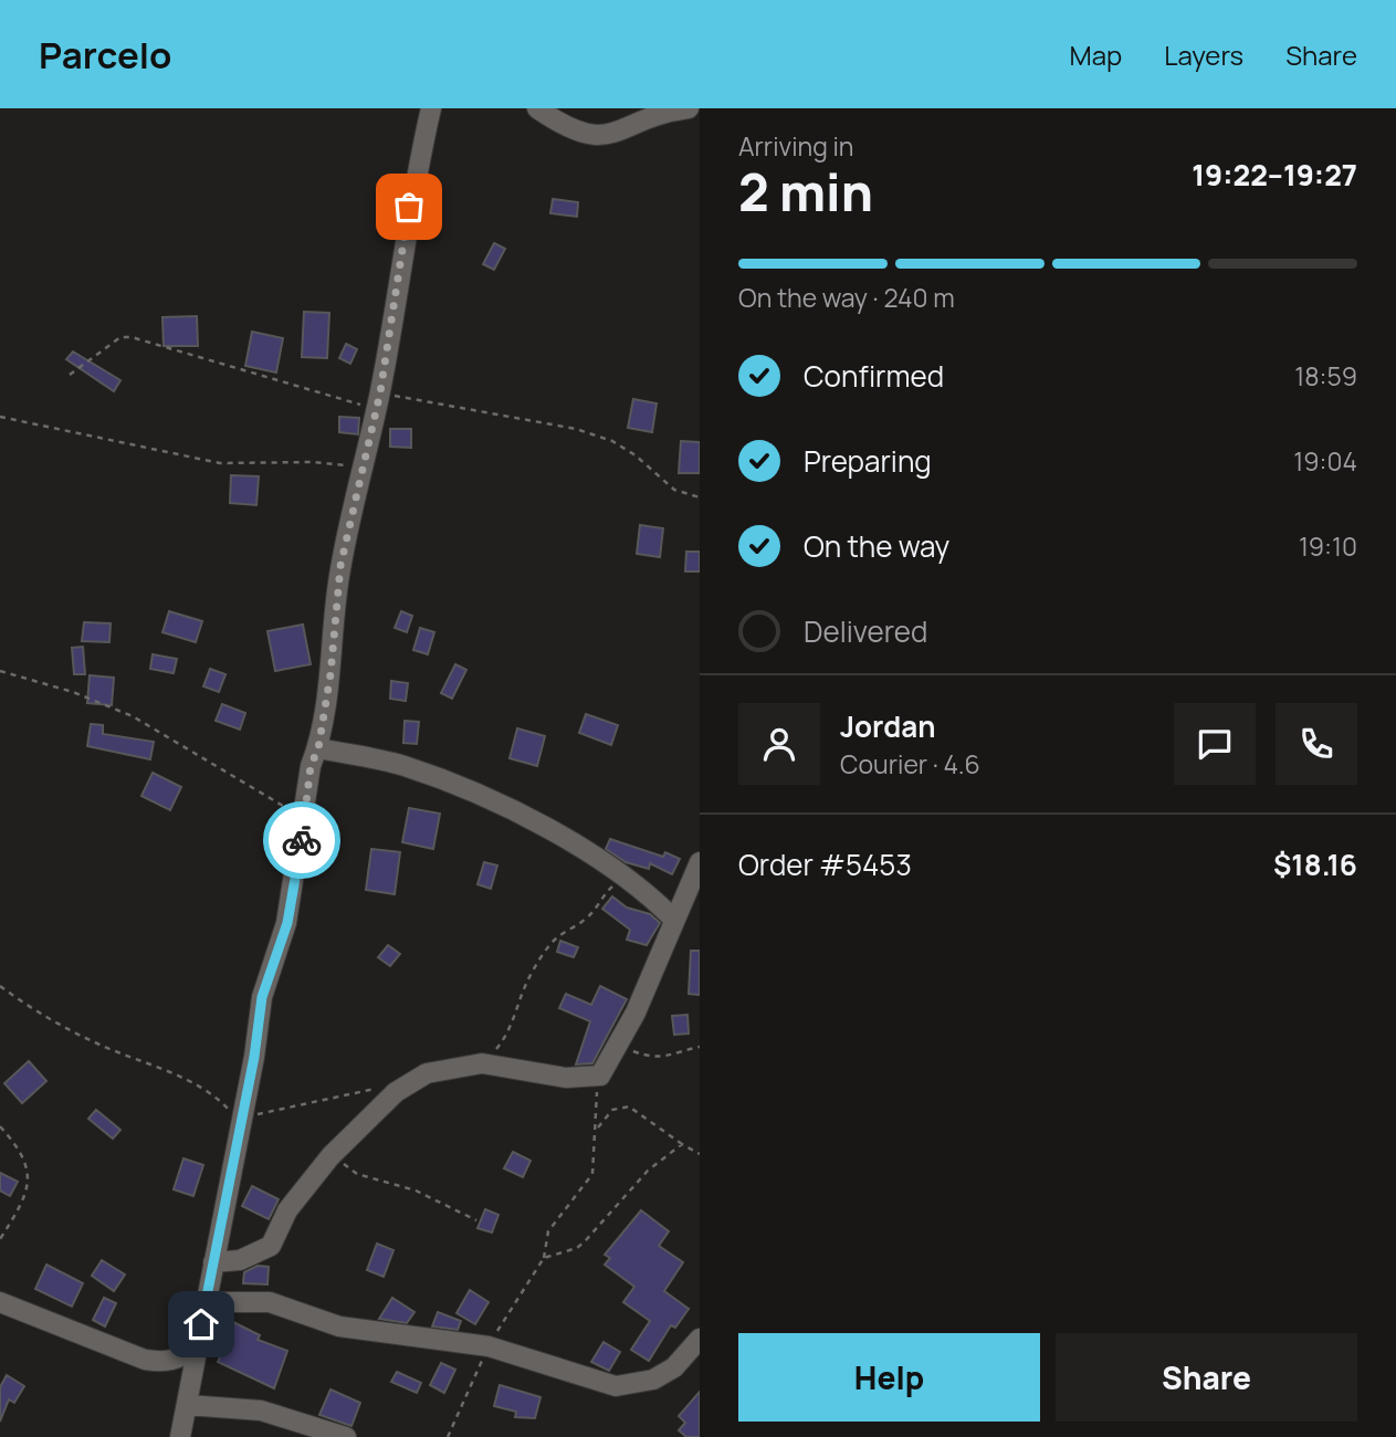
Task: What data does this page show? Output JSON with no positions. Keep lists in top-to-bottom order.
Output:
{
  "page": {
    "header": "Parcelo",
    "nav": ["Map", "Layers", "Share"],
    "heading": ["2 min", "Arriving in", "19:22–19:27"],
    "panel": [
      "Jordan",
      "Courier · 4.6",
      "Order #5453",
      "$18.16"
    ],
    "bar": "On the way · 240 m",
    "list": [
      ["Confirmed", "18:59"],
      ["Preparing", "19:04"],
      ["On the way", "19:10"],
      "Delivered"
    ],
    "buttons": ["Help", "Share"]
  }
}
